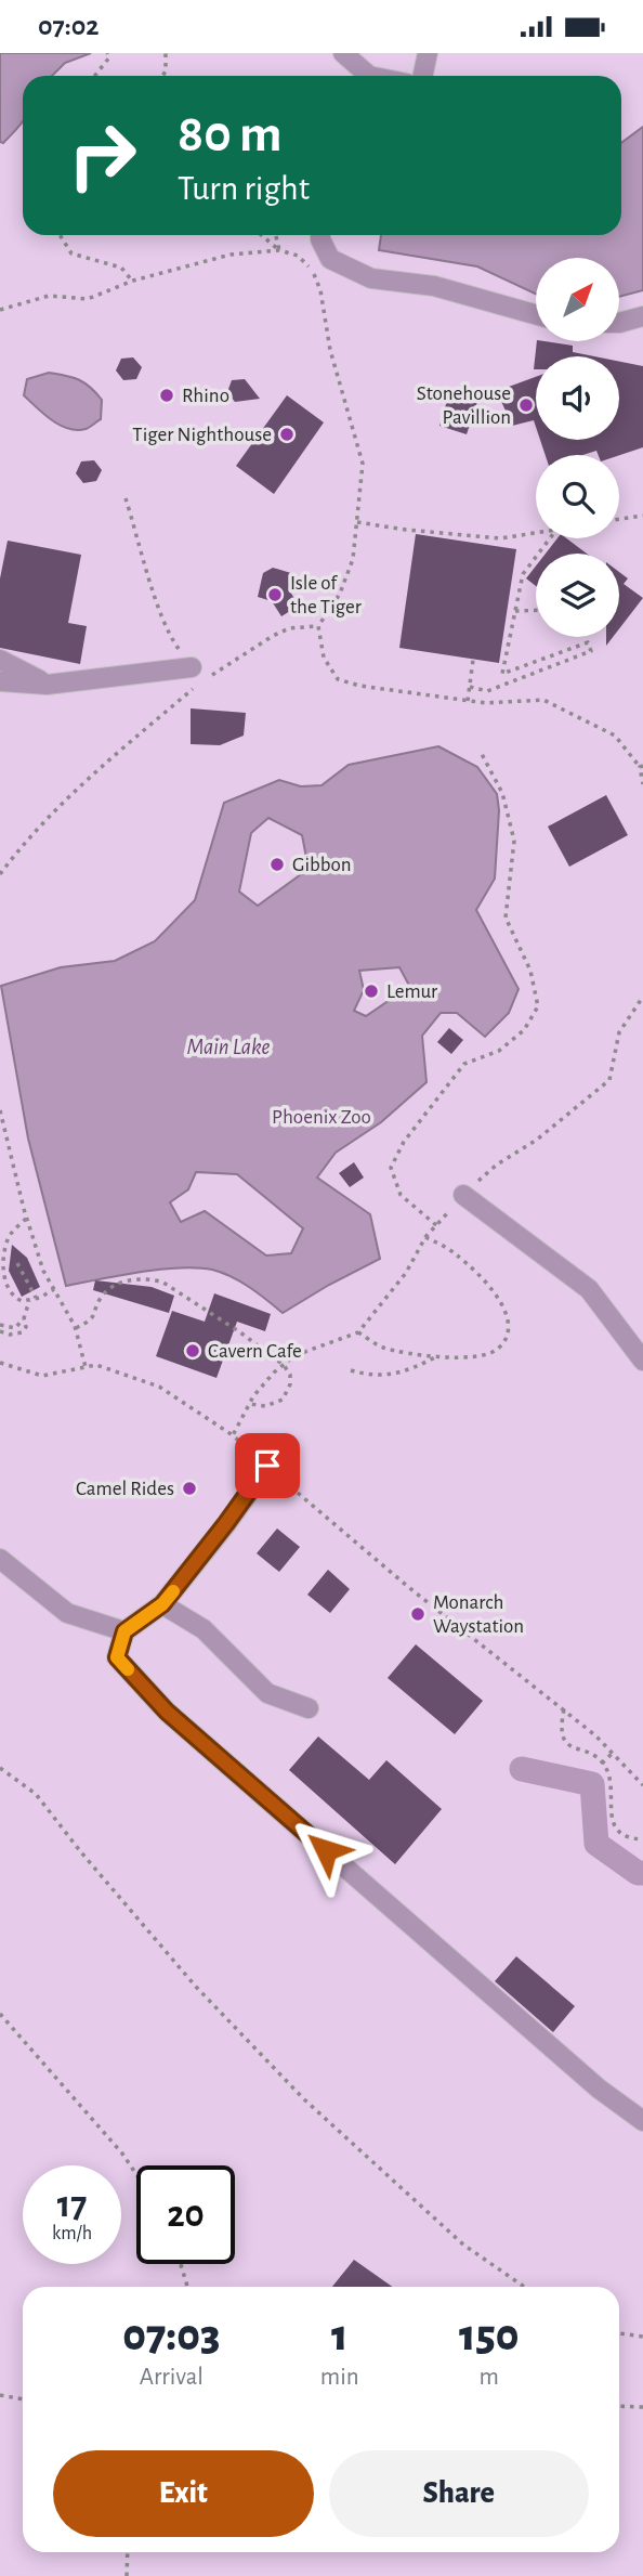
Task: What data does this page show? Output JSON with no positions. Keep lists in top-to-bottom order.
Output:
{
  "water": ["Main Lake"],
  "parks": ["Phoenix Zoo"],
  "places": [
    "Rhino",
    "Stonehouse Pavillion",
    "Tiger Nighthouse",
    "Isle of the Tiger",
    "Gibbon",
    "Lemur",
    "Cavern Cafe",
    "Camel Rides",
    "Monarch Waystation"
  ],
  "north": "top right",
  "page": {
    "status": "07:02",
    "turn": ["80 m", "Turn right"],
    "speed": "17 km/h",
    "limit": "20",
    "eta": [
      "07:03",
      "Arrival",
      "1",
      "min",
      "150",
      "m"
    ],
    "buttons": ["Exit", "Share"]
  }
}
